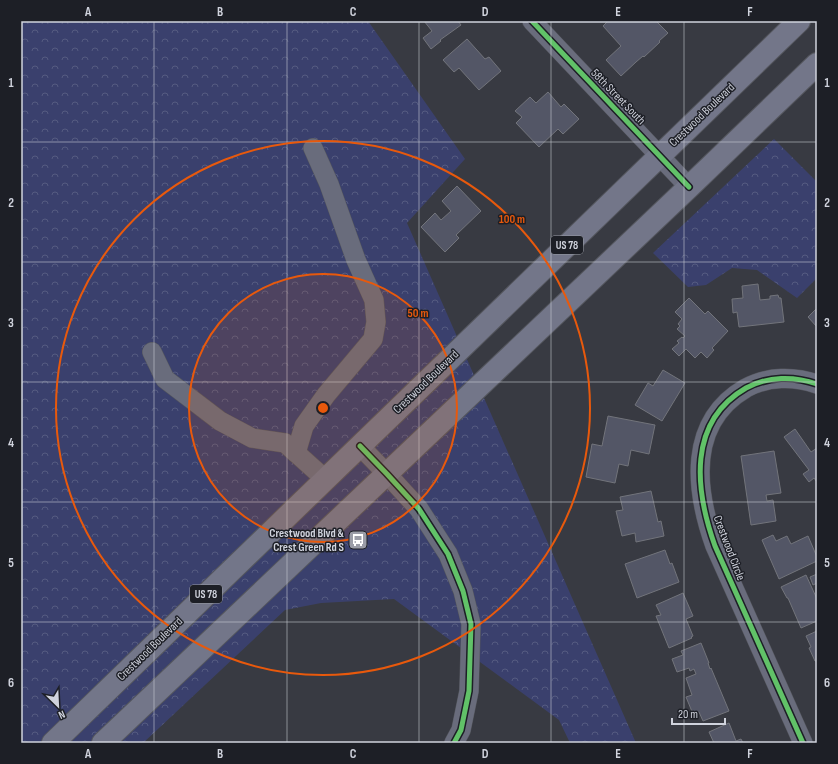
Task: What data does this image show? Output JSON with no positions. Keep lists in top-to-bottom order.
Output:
{
  "streets": {
    "main road": ["Crestwood Boulevard", "US 78"],
    "street": ["58th Street South", "Crestwood Circle"]
  },
  "crossings": [
    ["58th Street South", "Crestwood Boulevard"]
  ],
  "places": {
    "bus stop": ["Crestwood Blvd & Crest Green Rd S"]
  },
  "scale_bar": "20 m",
  "north": "bottom right",
  "grid": {
    "columns": [
      "A",
      "B",
      "C",
      "D",
      "E",
      "F"
    ],
    "rows": [
      "1",
      "2",
      "3",
      "4",
      "5",
      "6"
    ]
  },
  "rings": ["100 m", "50 m"]
}
